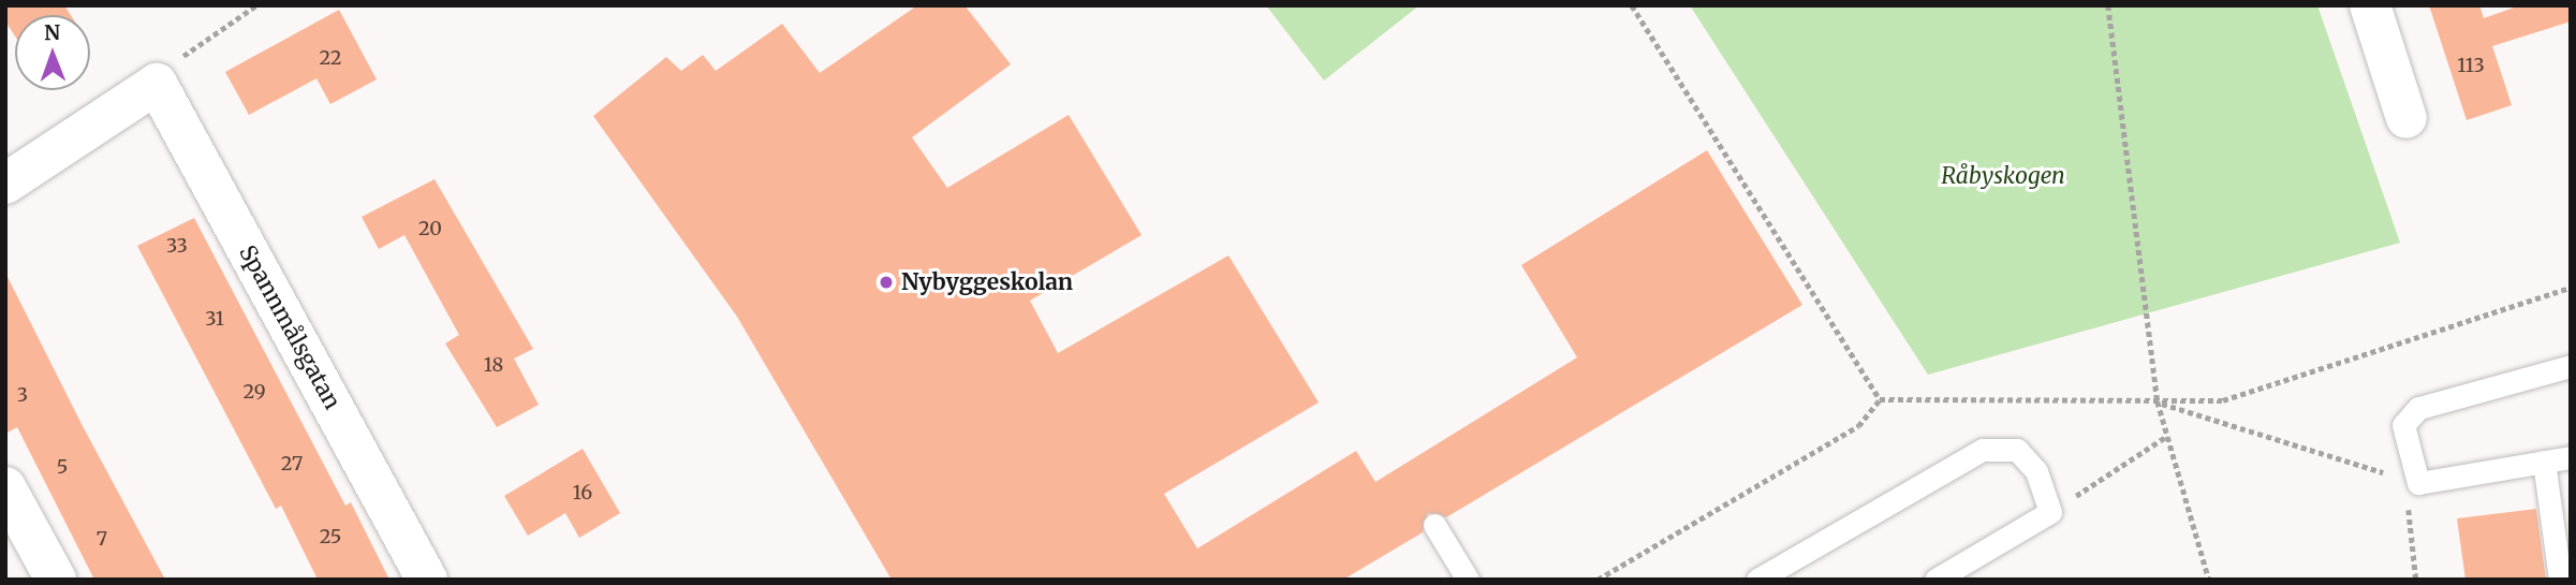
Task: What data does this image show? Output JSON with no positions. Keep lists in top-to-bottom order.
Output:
{
  "streets": {
    "street": ["Spannmålsgatan"]
  },
  "parks": ["Råbyskogen"],
  "places": ["Nybyggeskolan"],
  "house_numbers": [
    "22",
    "113",
    "20",
    "33",
    "31",
    "18",
    "29",
    "3",
    "27",
    "5",
    "16",
    "25",
    "7"
  ],
  "north": "top"
}
